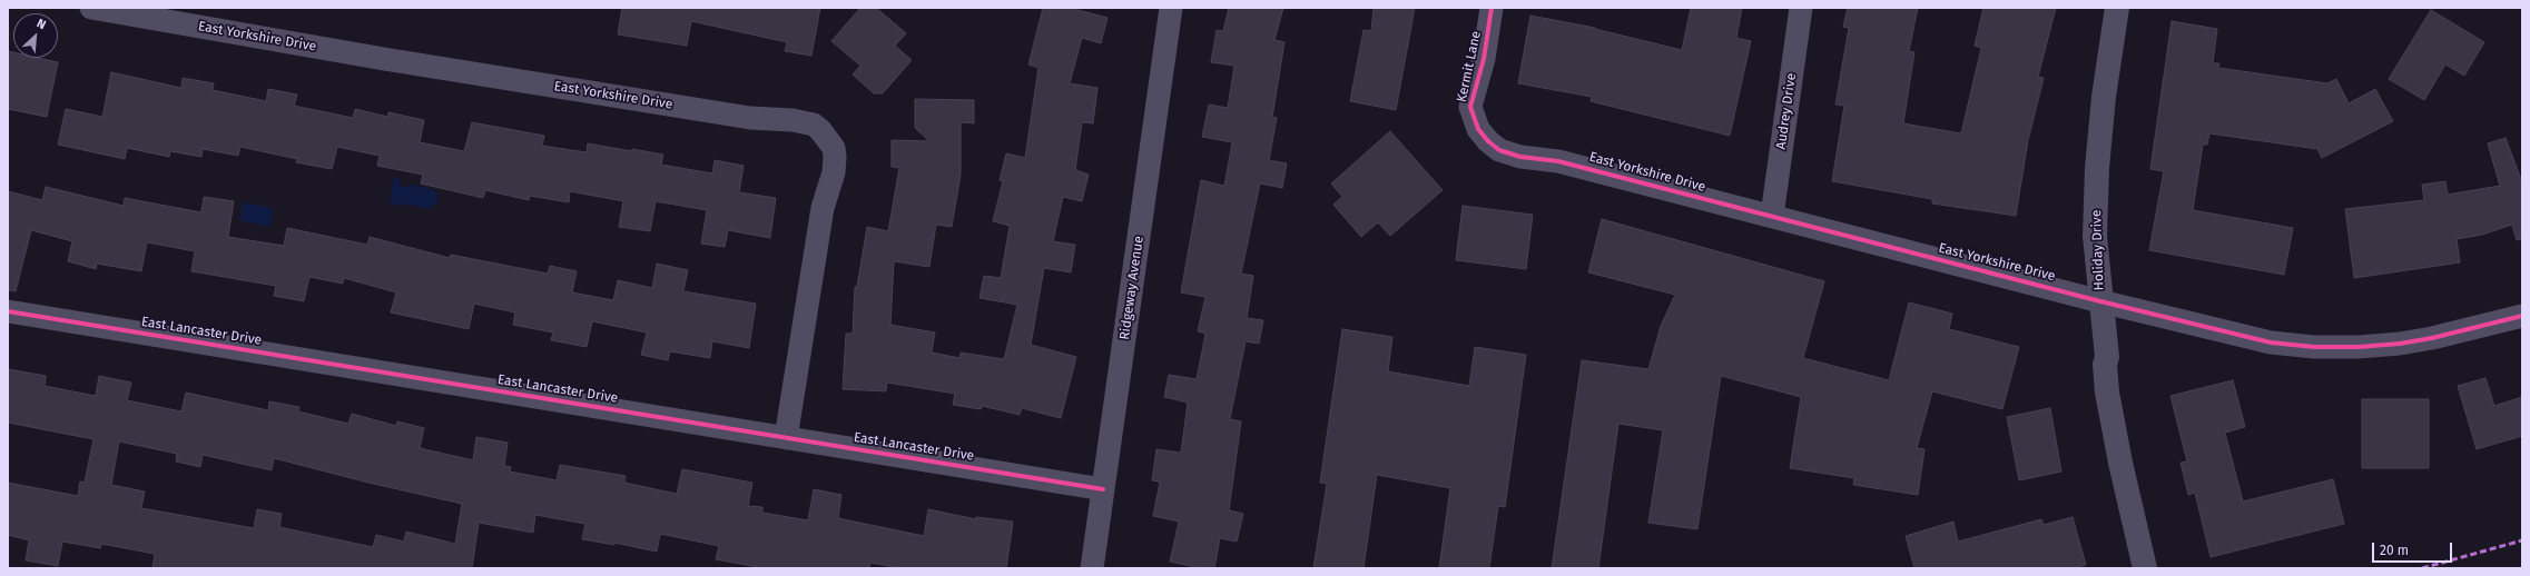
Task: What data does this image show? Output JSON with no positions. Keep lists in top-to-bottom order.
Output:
{
  "streets": {
    "street": [
      "East Yorkshire Drive",
      "Kermit Lane",
      "Audrey Drive",
      "Holiday Drive",
      "Ridgeway Avenue",
      "East Lancaster Drive"
    ]
  },
  "crossings": [
    ["East Yorkshire Drive", "Kermit Lane"],
    ["East Yorkshire Drive", "Audrey Drive"],
    ["East Yorkshire Drive", "Holiday Drive"],
    ["East Yorkshire Drive", "East Lancaster Drive"],
    ["Ridgeway Avenue", "East Lancaster Drive"]
  ],
  "scale_bar": "20 m",
  "north": "top right"
}
